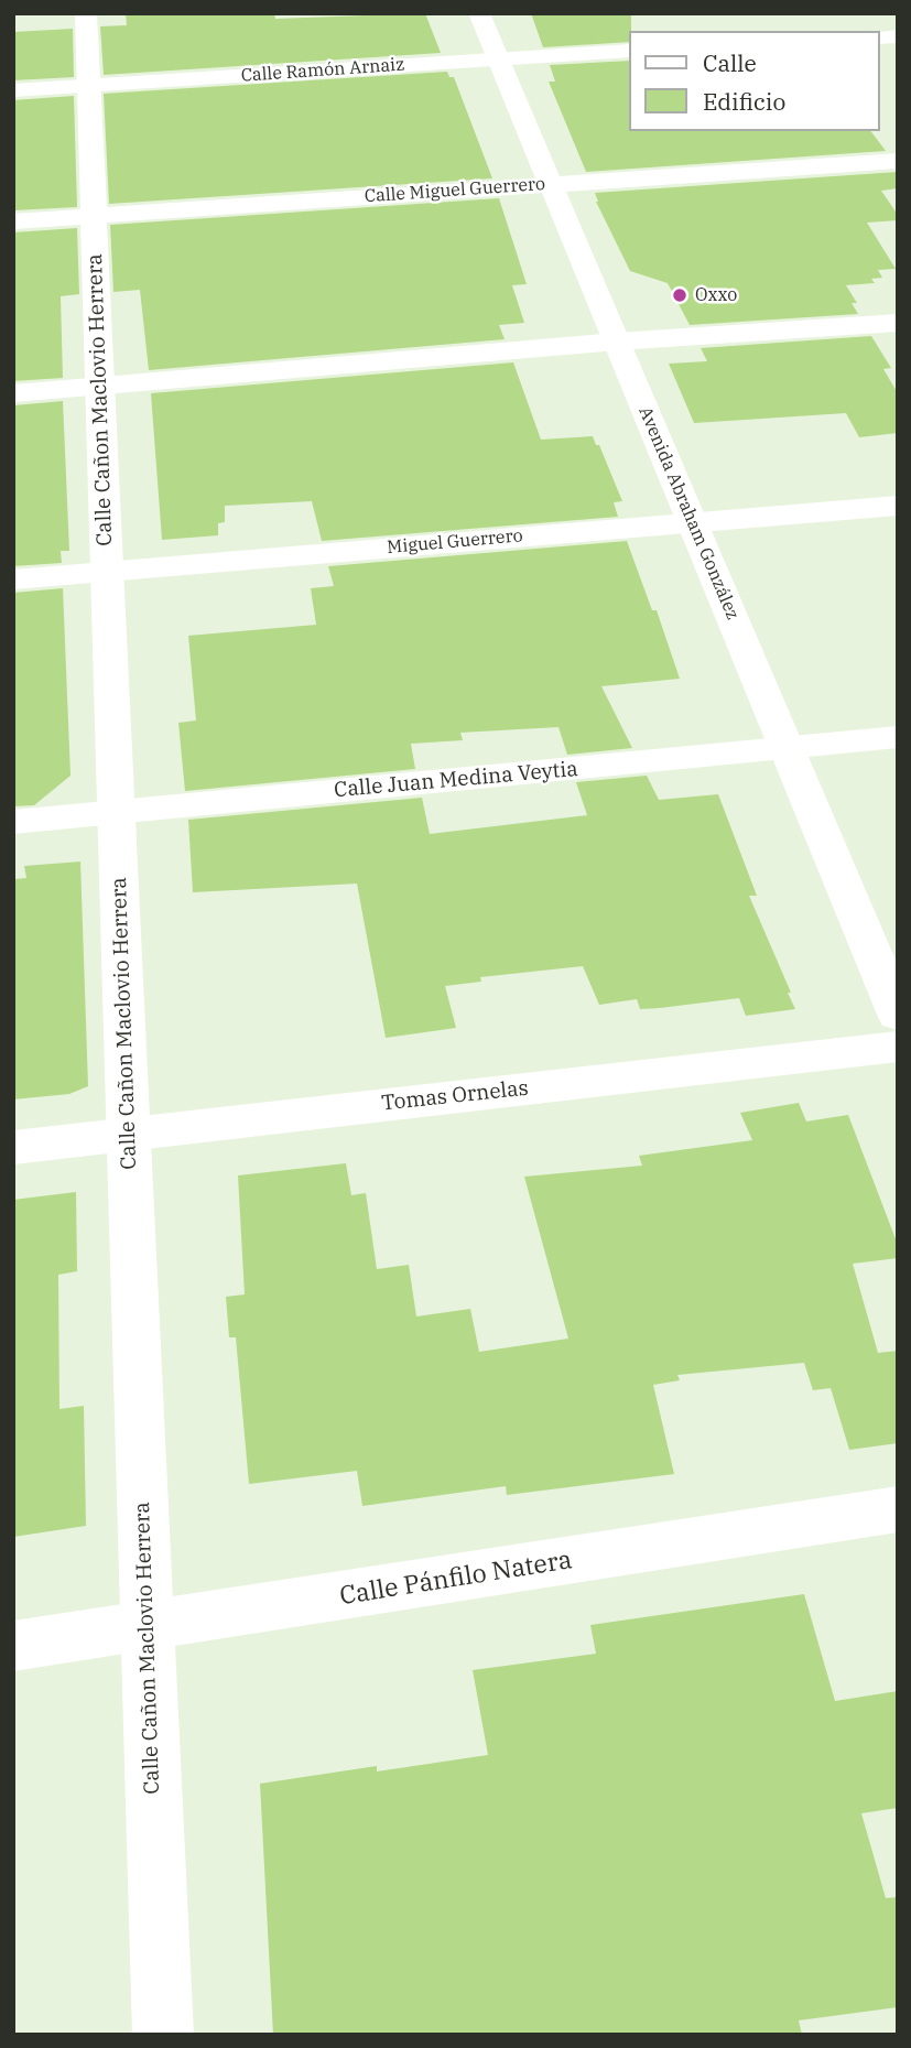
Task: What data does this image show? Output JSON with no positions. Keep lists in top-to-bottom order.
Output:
{
  "streets": {
    "street": [
      "Calle Ramón Arnaiz",
      "Calle Miguel Guerrero",
      "Calle Cañon Maclovio Herrera",
      "Avenida Abraham González",
      "Miguel Guerrero",
      "Calle Juan Medina Veytia",
      "Tomas Ornelas",
      "Calle Pánfilo Natera"
    ]
  },
  "crossings": [
    ["Calle Ramón Arnaiz", "Calle Cañon Maclovio Herrera"],
    ["Calle Ramón Arnaiz", "Avenida Abraham González"],
    ["Calle Miguel Guerrero", "Calle Cañon Maclovio Herrera"],
    ["Calle Miguel Guerrero", "Avenida Abraham González"],
    ["Calle Cañon Maclovio Herrera", "Miguel Guerrero"],
    ["Calle Cañon Maclovio Herrera", "Calle Juan Medina Veytia"],
    ["Calle Cañon Maclovio Herrera", "Tomas Ornelas"],
    ["Calle Cañon Maclovio Herrera", "Calle Pánfilo Natera"],
    ["Avenida Abraham González", "Miguel Guerrero"],
    ["Avenida Abraham González", "Calle Juan Medina Veytia"]
  ],
  "places": ["Oxxo"],
  "legend": ["Calle", "Edificio"]
}
